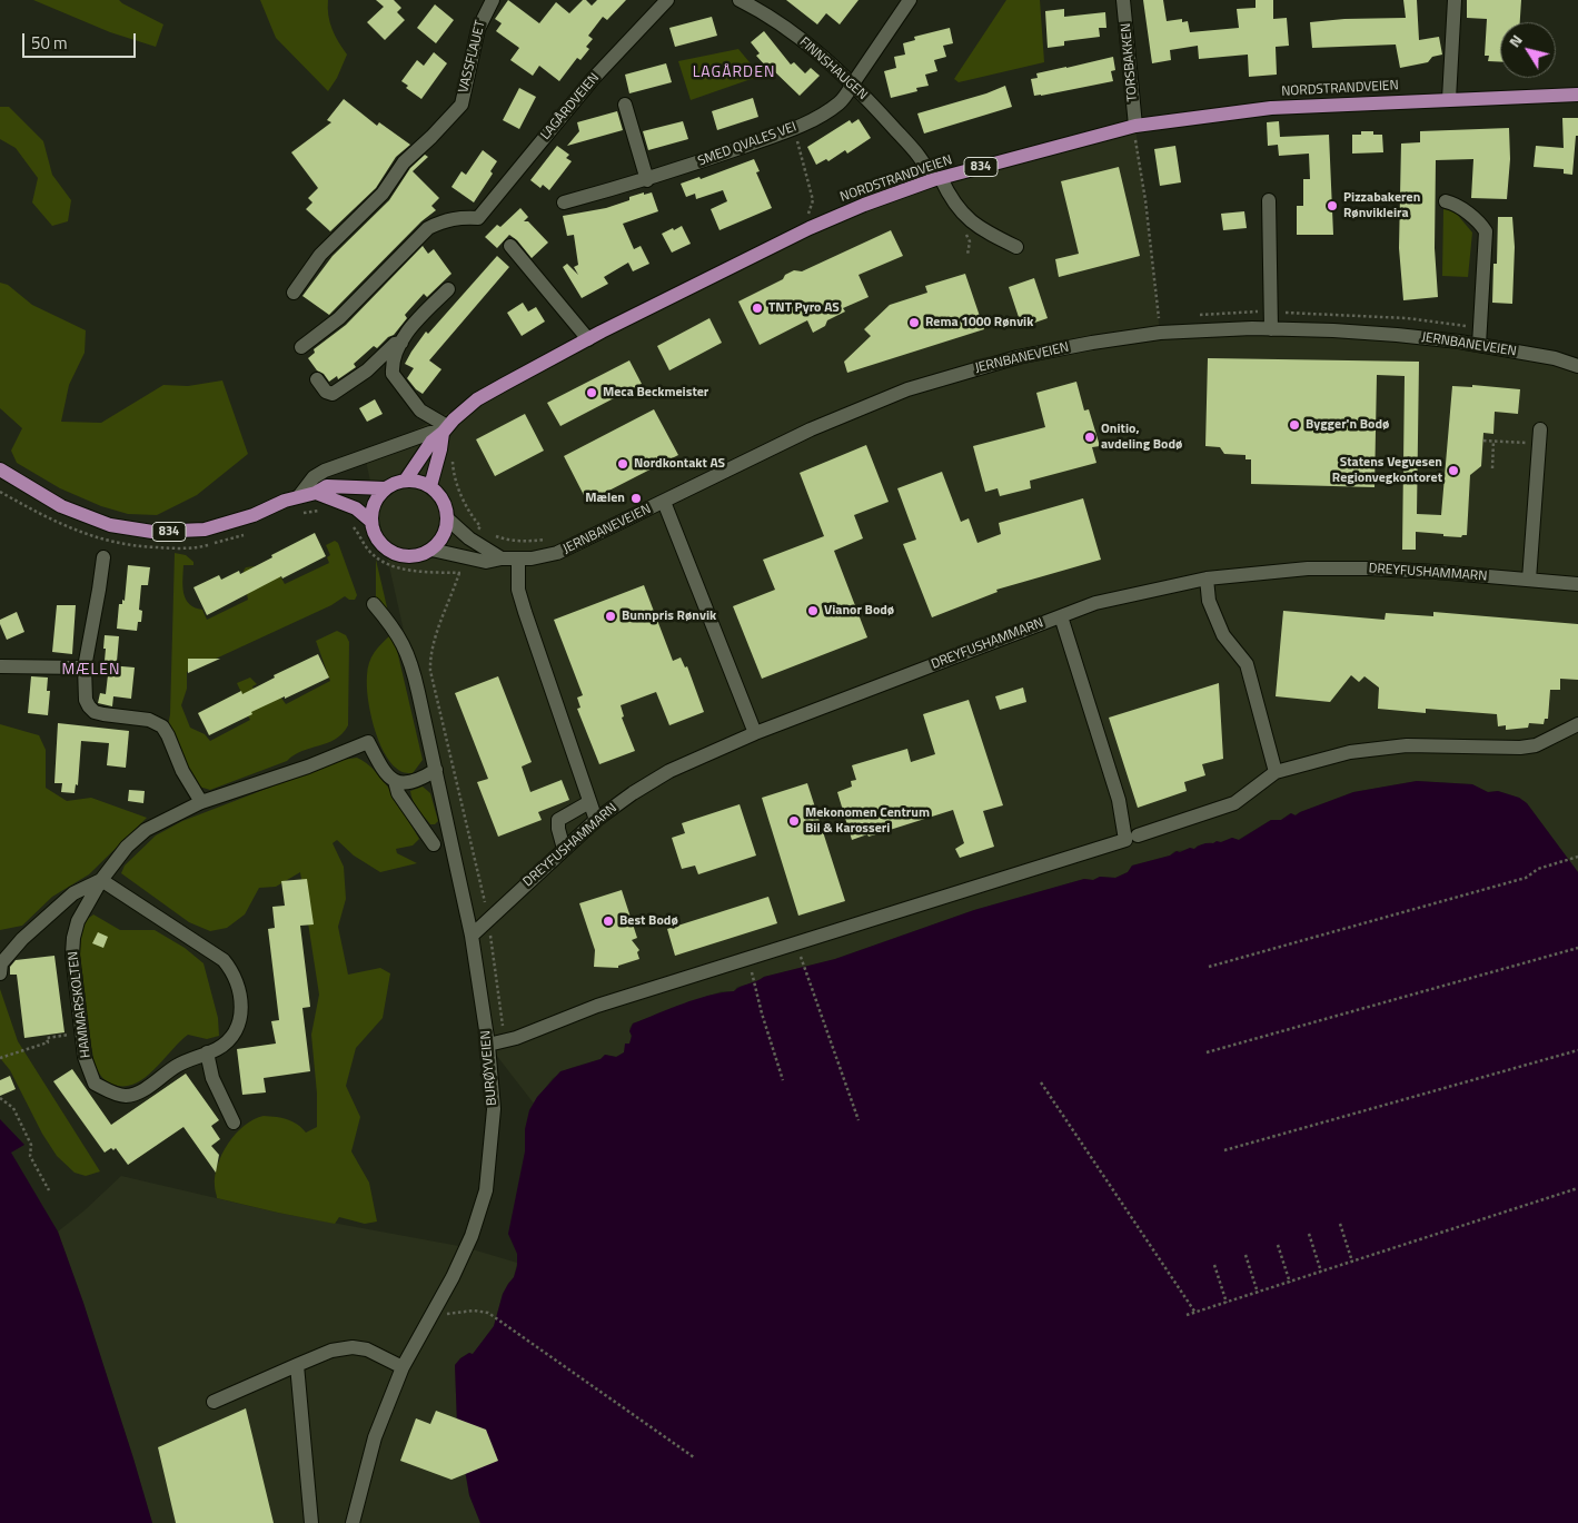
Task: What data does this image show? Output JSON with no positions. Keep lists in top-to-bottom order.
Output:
{
  "streets": {
    "main road": ["NORDSTRANDVEIEN", "834"],
    "street": [
      "VASSFLAUET",
      "TORSBAKKEN",
      "FINNSHAUGEN",
      "LAGÅRDVEIEN",
      "SMED QVALES VEI",
      "JERNBANEVEIEN",
      "DREYFUSHAMMARN",
      "HAMMARSKOLTEN",
      "BURØYVEIEN"
    ]
  },
  "crossings": [
    ["TORSBAKKEN", "NORDSTRANDVEIEN"],
    ["FINNSHAUGEN", "NORDSTRANDVEIEN"],
    ["FINNSHAUGEN", "SMED QVALES VEI"],
    ["NORDSTRANDVEIEN", "834"],
    ["NORDSTRANDVEIEN", "JERNBANEVEIEN"],
    ["834", "JERNBANEVEIEN"],
    ["DREYFUSHAMMARN", "BURØYVEIEN"]
  ],
  "districts": ["LAGÅRDEN", "MÆLEN"],
  "places": [
    "Pizzabakeren Rønvikleira",
    "TNT Pyro AS",
    "Rema 1000 Rønvik",
    "Meca Beckmeister",
    "Bygger'n Bodø",
    "Onitio, avdeling Bodø",
    "Nordkontakt AS",
    "Statens Vegvesen Regionvegkontoret",
    "Mælen",
    "Vianor Bodø",
    "Bunnpris Rønvik",
    "Mekonomen Centrum Bil & Karosseri",
    "Best Bodø"
  ],
  "scale_bar": "50 m",
  "north": "top left"
}
